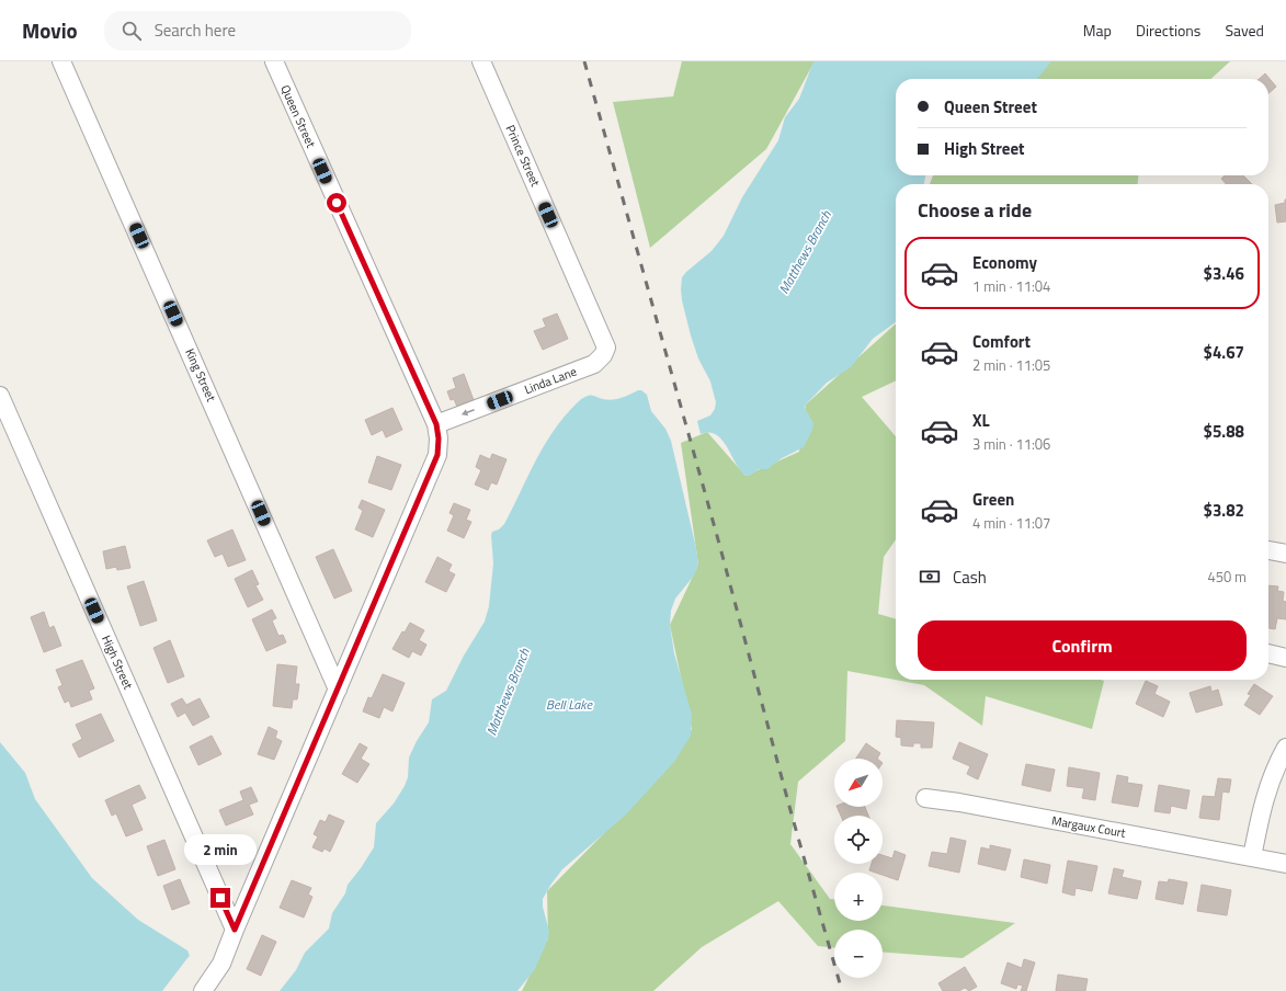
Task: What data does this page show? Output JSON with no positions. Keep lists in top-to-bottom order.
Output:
{
  "streets": {
    "street": [
      "Queen Street",
      "Prince Street",
      "King Street",
      "Linda Lane",
      "High Street",
      "Margaux Court"
    ]
  },
  "crossings": [
    ["Queen Street", "King Street"],
    ["Queen Street", "Linda Lane"],
    ["Queen Street", "High Street"],
    ["Prince Street", "Linda Lane"]
  ],
  "one_way": ["Linda Lane"],
  "water": ["Matthews Branch", "Bell Lake"],
  "north": "bottom left",
  "page": {
    "header": "Movio",
    "search": "Search here",
    "nav": ["Map", "Directions", "Saved"],
    "banner": ["Queen Street", "High Street"],
    "heading": "Choose a ride",
    "list": [
      {
        "name": "Economy",
        "note": "1 min · 11:04",
        "value": "$3.46"
      },
      {
        "name": "Comfort",
        "note": "2 min · 11:05",
        "value": "$4.67"
      },
      {
        "name": "XL",
        "note": "3 min · 11:06",
        "value": "$5.88"
      },
      {
        "name": "Green",
        "note": "4 min · 11:07",
        "value": "$3.82"
      }
    ],
    "pay": ["Cash", "450 m"],
    "buttons": "Confirm",
    "map_buttons": ["+", "−"],
    "bubble": "2 min"
  }
}
